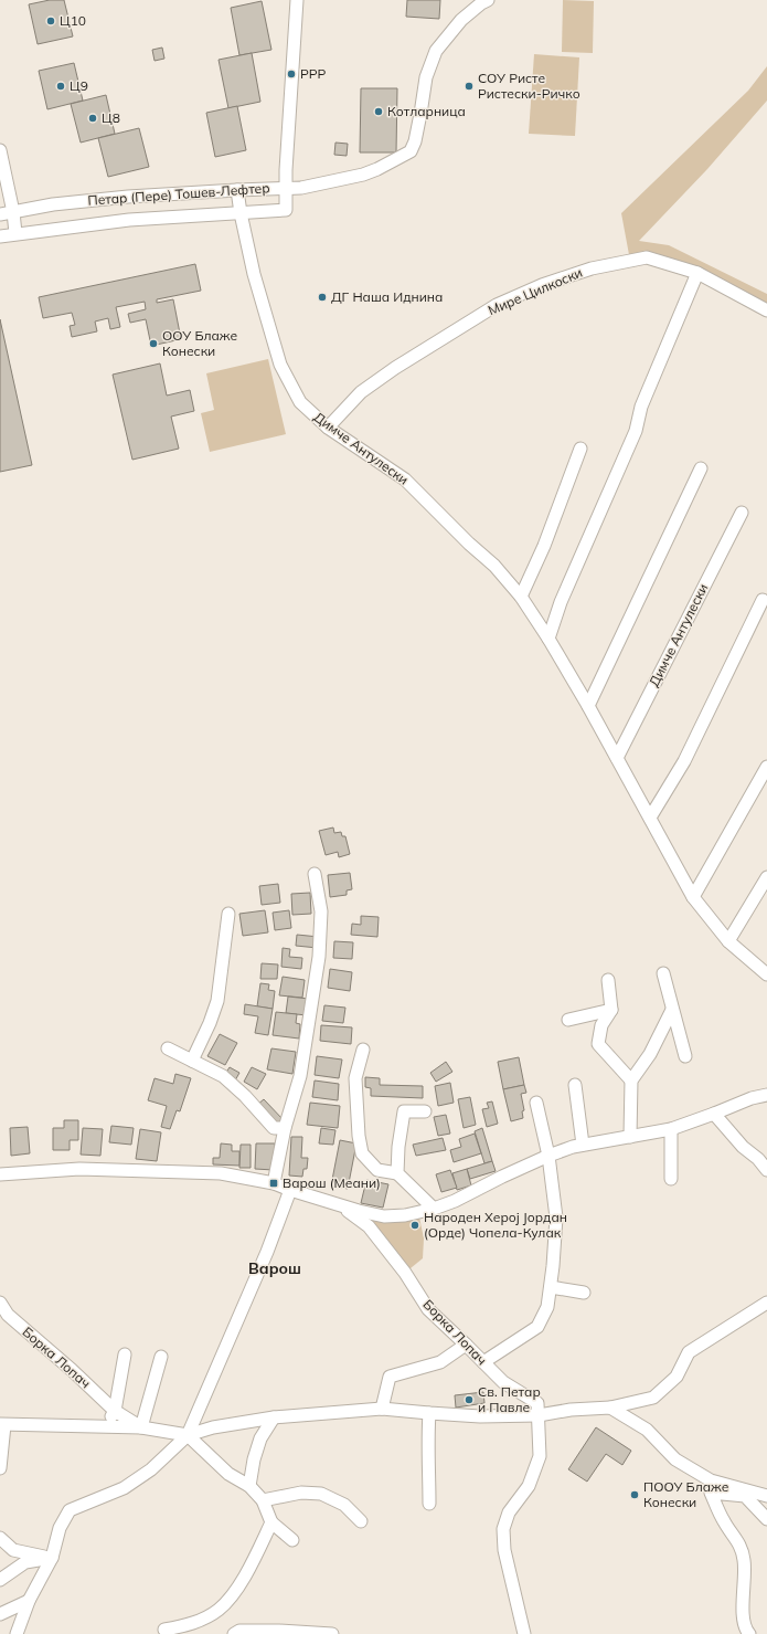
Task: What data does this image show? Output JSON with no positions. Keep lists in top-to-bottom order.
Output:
{
  "streets": {
    "street": [
      "Петар (Пере) Тошев-Лефтер",
      "Мире Цилкоски",
      "Димче Антулески",
      "Борка Лопач"
    ]
  },
  "crossings": [
    ["Петар (Пере) Тошев-Лефтер", "Димче Антулески"],
    ["Мире Цилкоски", "Димче Антулески"]
  ],
  "districts": ["Варош"],
  "places": {
    "other": [
      "Ц10",
      "РРР",
      "Ц9",
      "СОУ Ристе Ристески-Ричко",
      "Котларница",
      "Ц8",
      "ДГ Наша Иднина",
      "ООУ Блаже Конески",
      "Народен Херој Јордан (Орде) Чопела-Кулак",
      "Св. Петар и Павле",
      "ПООУ Блаже Конески"
    ],
    "transit": ["Варош (Меани)"]
  }
}
